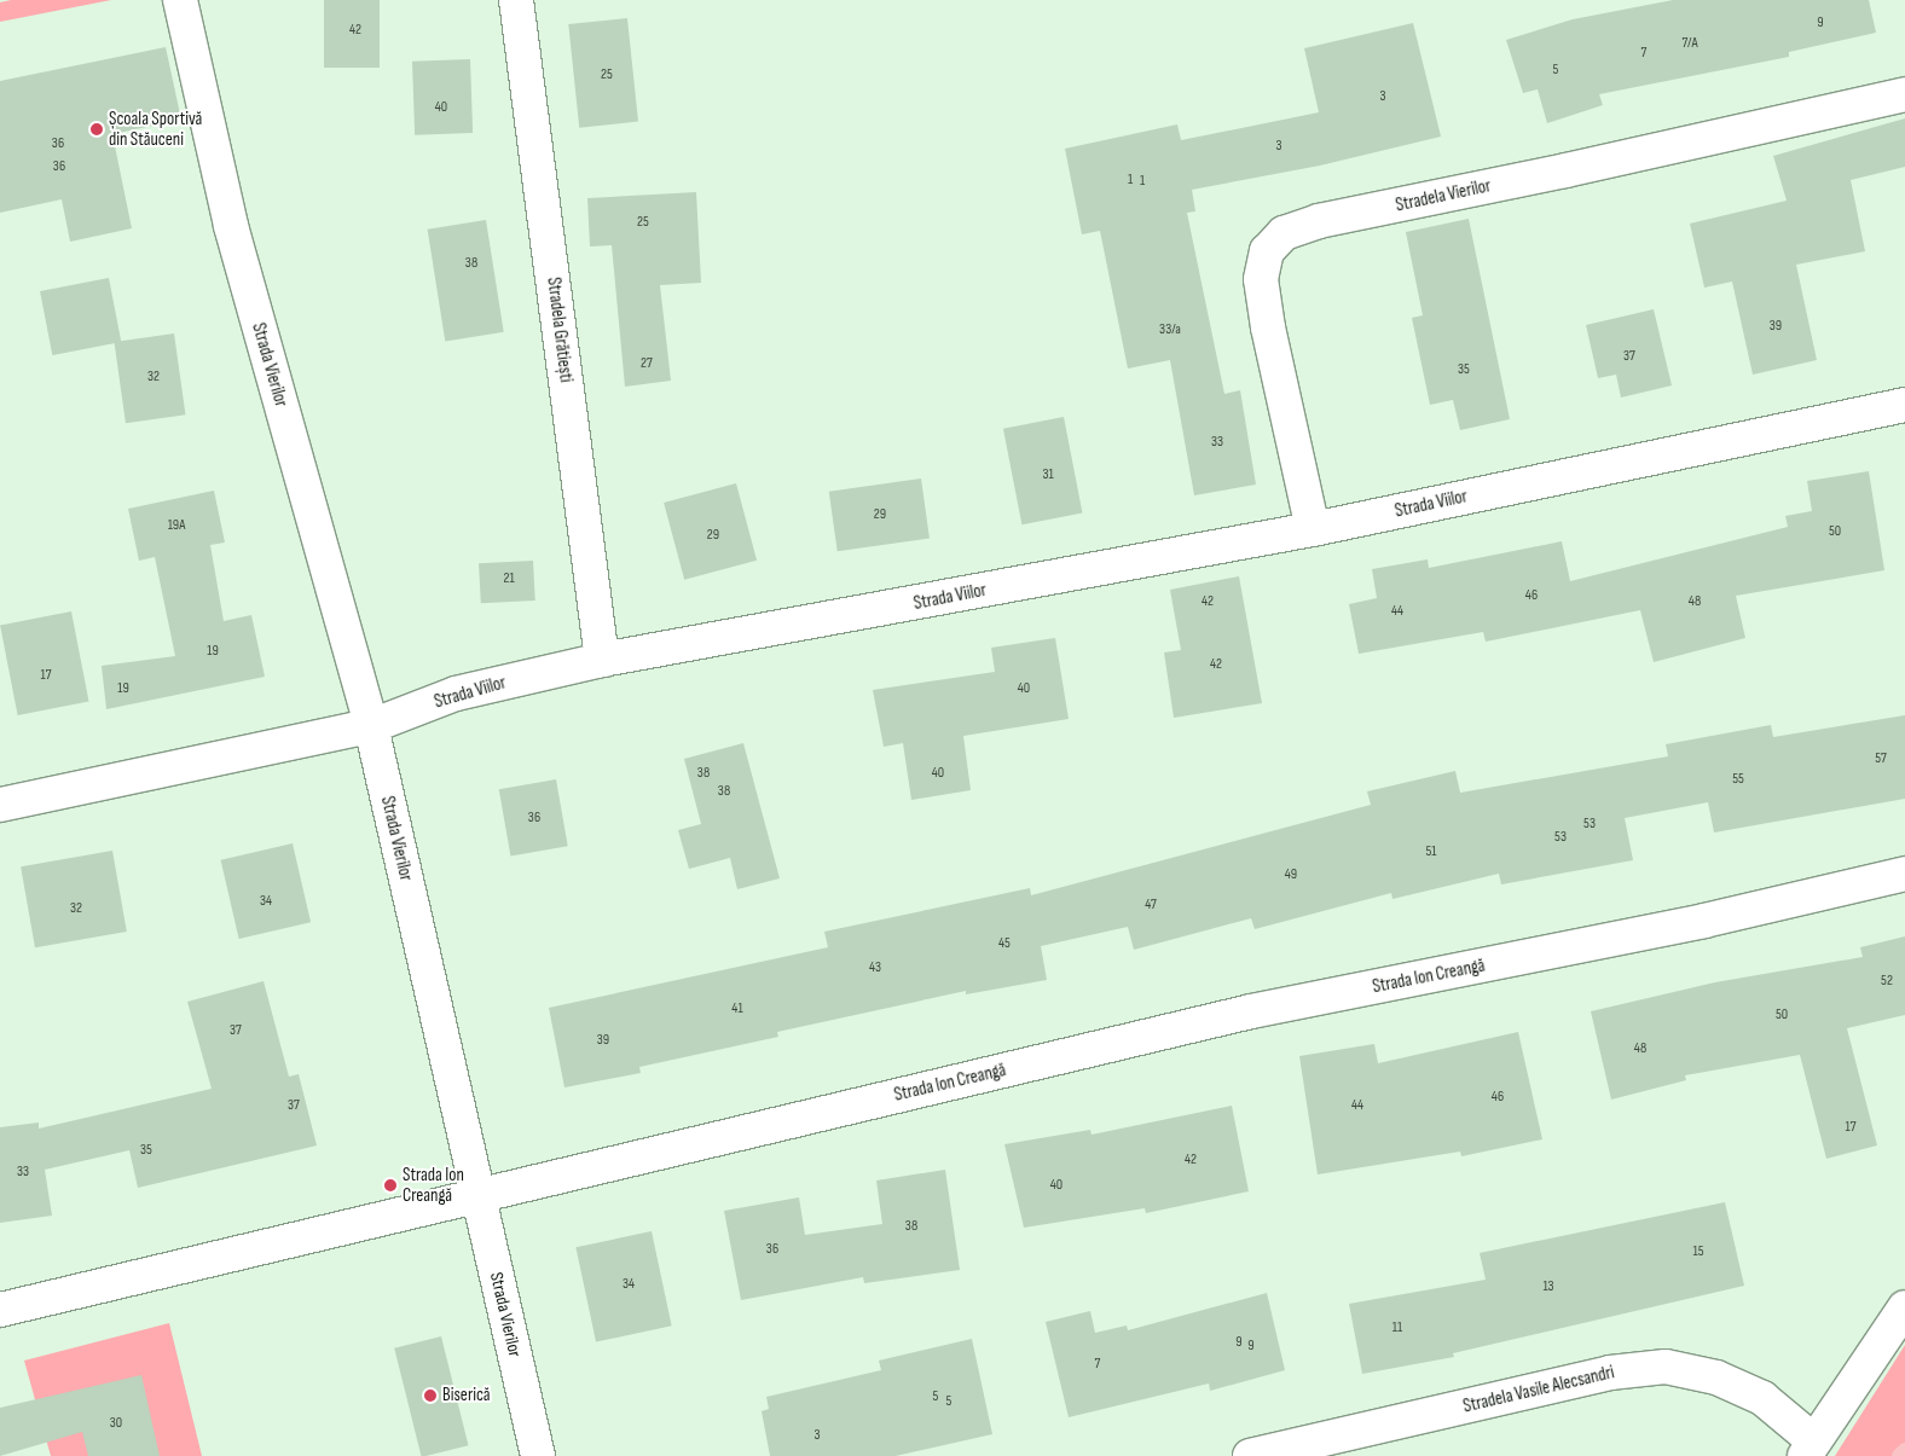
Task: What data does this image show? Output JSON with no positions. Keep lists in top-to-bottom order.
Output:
{
  "streets": {
    "street": [
      "Stradela Vierilor",
      "Stradela Grătiești",
      "Strada Vierilor",
      "Strada Viilor",
      "Strada Ion Creangă",
      "Stradela Vasile Alecsandri"
    ]
  },
  "crossings": [
    ["Stradela Vierilor", "Strada Viilor"],
    ["Stradela Grătiești", "Strada Viilor"],
    ["Strada Vierilor", "Strada Viilor"],
    ["Strada Vierilor", "Strada Ion Creangă"]
  ],
  "places": ["Școala Sportivă din Stăuceni", "Strada Ion Creangă", "Biserică"],
  "house_numbers": [
    "9",
    "42",
    "7/A",
    "7",
    "5",
    "25",
    "3",
    "40",
    "36",
    "3",
    "36",
    "1",
    "1",
    "25",
    "38",
    "39",
    "33/a",
    "37",
    "27",
    "35",
    "32",
    "33",
    "31",
    "29",
    "19A",
    "50",
    "29",
    "21",
    "46",
    "42",
    "48",
    "44",
    "19",
    "42",
    "17",
    "19",
    "40",
    "57",
    "38",
    "40",
    "55",
    "38",
    "36",
    "53",
    "53",
    "51",
    "49",
    "34",
    "47",
    "32",
    "45",
    "43",
    "52",
    "41",
    "50",
    "37",
    "39",
    "48",
    "46",
    "37",
    "44",
    "17",
    "35",
    "42",
    "33",
    "40",
    "38",
    "36",
    "15",
    "34",
    "13",
    "11",
    "9",
    "9",
    "7",
    "5",
    "5",
    "30",
    "3"
  ]
}
